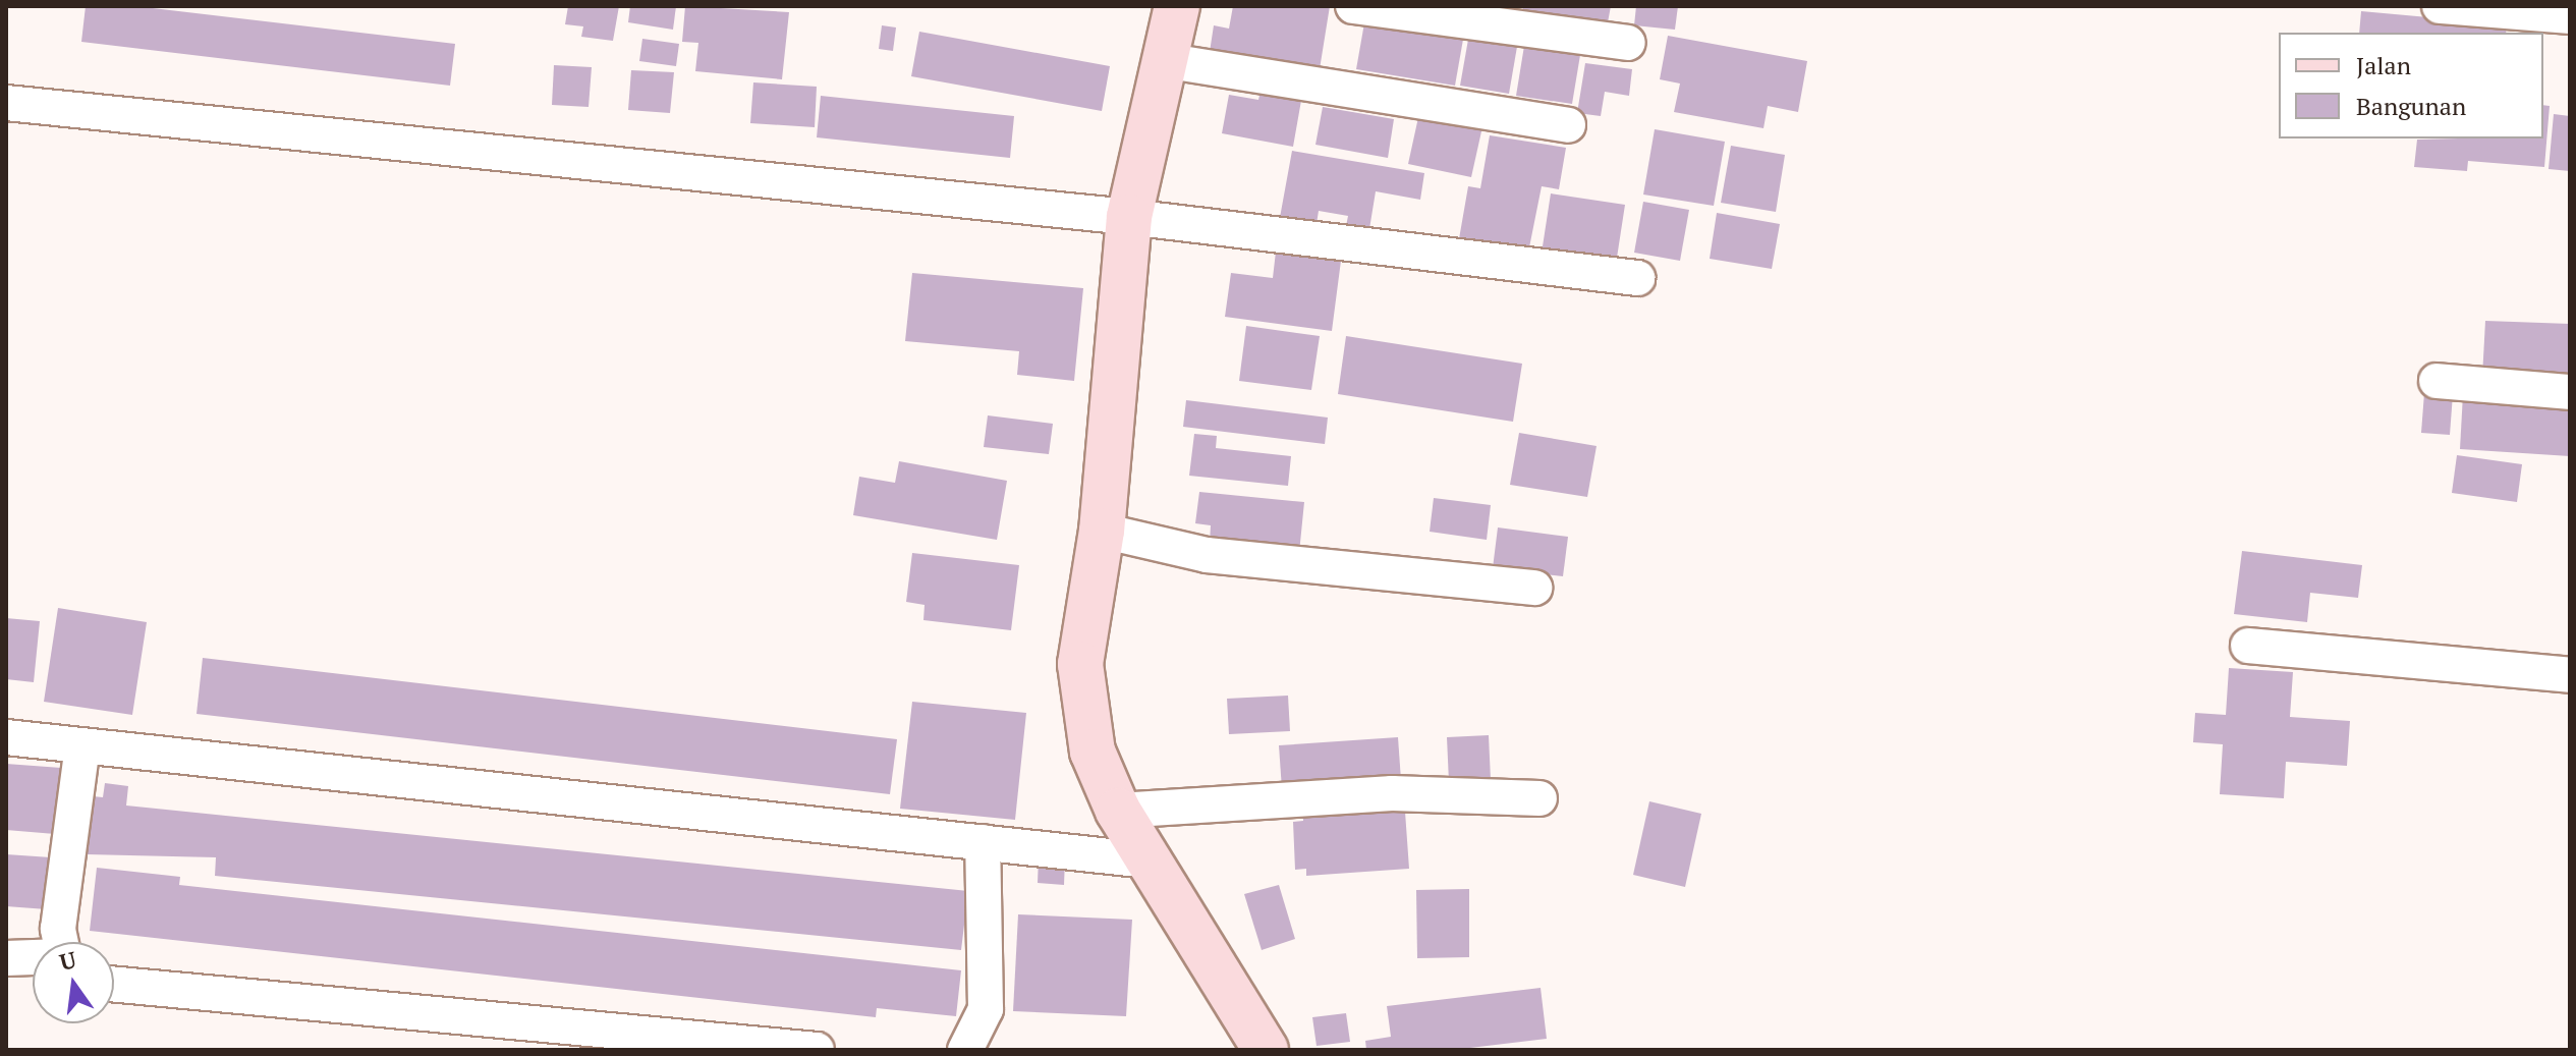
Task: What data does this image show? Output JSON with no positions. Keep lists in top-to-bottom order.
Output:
{
  "legend": ["Jalan", "Bangunan"],
  "north": "top"
}
